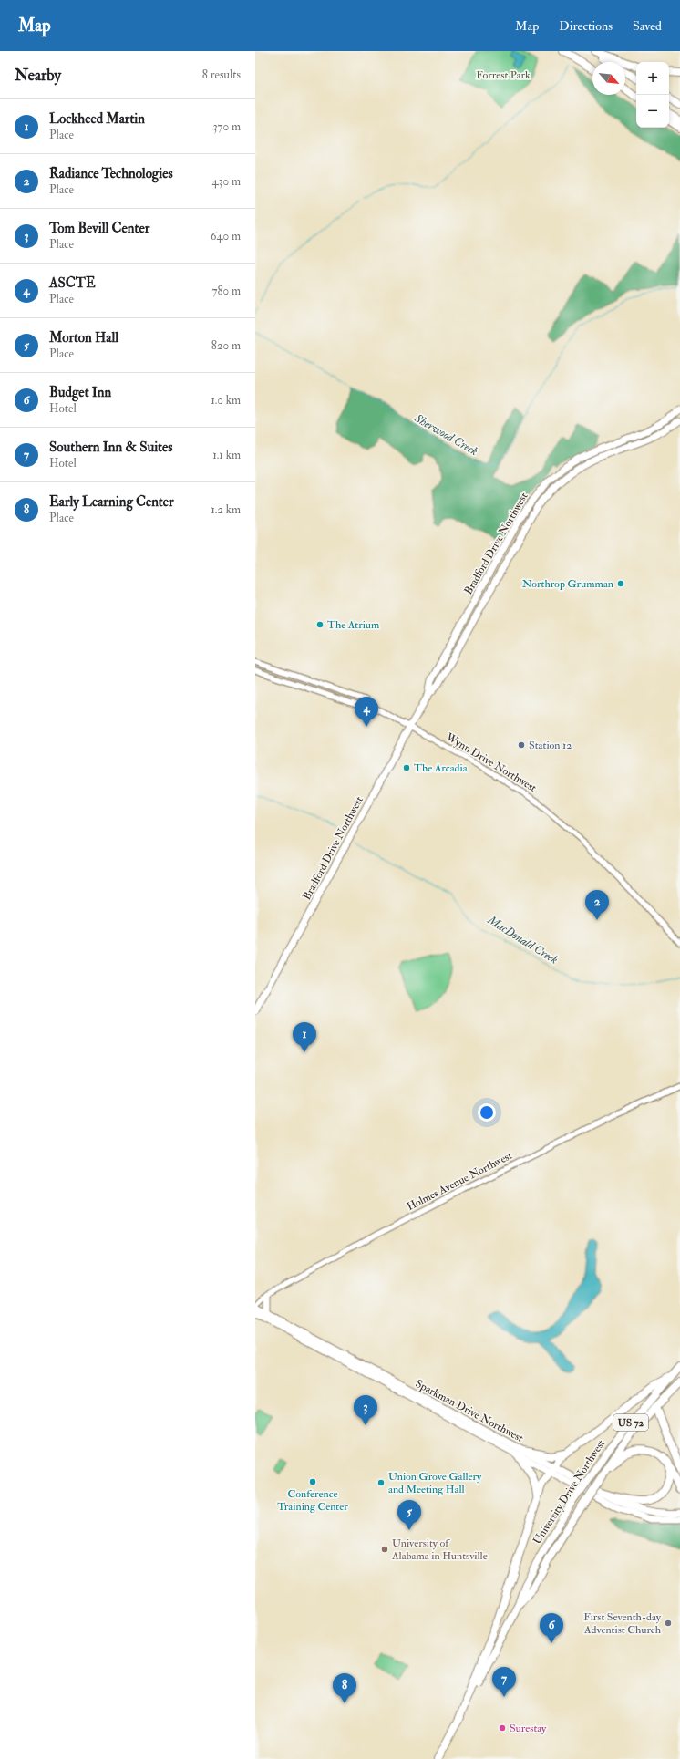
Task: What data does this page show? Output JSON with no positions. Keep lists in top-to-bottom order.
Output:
{
  "streets": {
    "highway": ["US 72", "University Drive Northwest"],
    "main road": ["Bradford Drive Northwest", "Sparkman Drive Northwest"],
    "street": ["Wynn Drive Northwest", "Holmes Avenue Northwest"]
  },
  "crossings": [
    ["Bradford Drive Northwest", "Wynn Drive Northwest"],
    ["Holmes Avenue Northwest", "Sparkman Drive Northwest"],
    ["US 72", "University Drive Northwest"]
  ],
  "water": ["Sherwood Creek", "MacDonald Creek"],
  "parks": ["Forrest Park"],
  "places": [
    "Northrop Grumman",
    "The Atrium",
    "Station 12",
    "The Arcadia",
    "Conference Training Center",
    "Union Grove Gallery and Meeting Hall",
    "University of Alabama in Huntsville",
    "First Seventh-day Adventist Church",
    "Surestay"
  ],
  "north": "bottom right",
  "page": {
    "header": "Map",
    "nav": ["Map", "Directions", "Saved"],
    "heading": ["Nearby", "8 results"],
    "map_buttons": ["+", "−"],
    "list": [
      {
        "mark": "1",
        "name": "Lockheed Martin",
        "note": "Place",
        "value": "370 m"
      },
      {
        "mark": "2",
        "name": "Radiance Technologies",
        "note": "Place",
        "value": "430 m"
      },
      {
        "mark": "3",
        "name": "Tom Bevill Center",
        "note": "Place",
        "value": "640 m"
      },
      {
        "mark": "4",
        "name": "ASCTE",
        "note": "Place",
        "value": "780 m"
      },
      {
        "mark": "5",
        "name": "Morton Hall",
        "note": "Place",
        "value": "820 m"
      },
      {
        "mark": "6",
        "name": "Budget Inn",
        "note": "Hotel",
        "value": "1.0 km"
      },
      {
        "mark": "7",
        "name": "Southern Inn & Suites",
        "note": "Hotel",
        "value": "1.1 km"
      },
      {
        "mark": "8",
        "name": "Early Learning Center",
        "note": "Place",
        "value": "1.2 km"
      }
    ],
    "pins": [
      "4",
      "2",
      "1",
      "3",
      "5",
      "6",
      "7",
      "8"
    ]
  }
}
